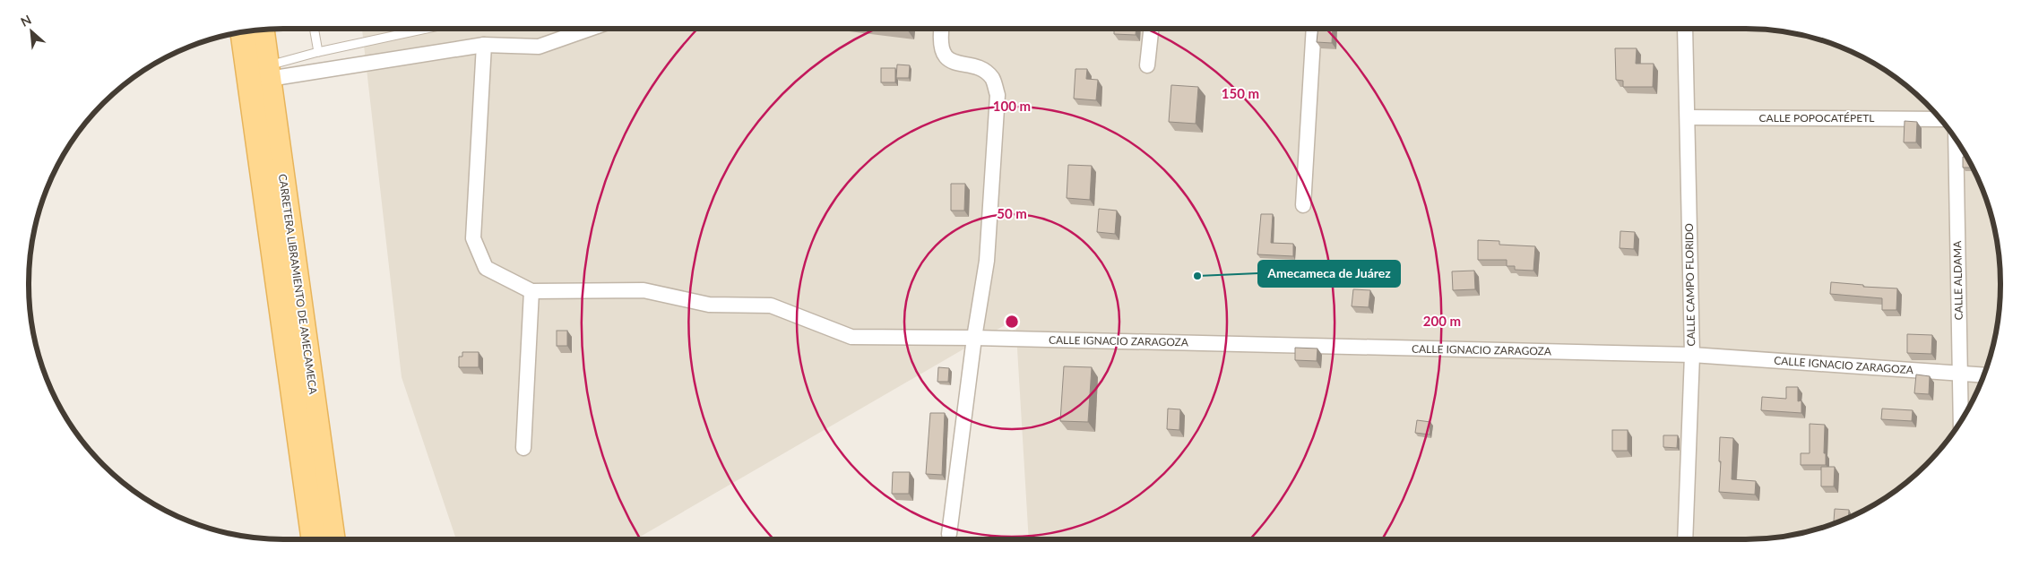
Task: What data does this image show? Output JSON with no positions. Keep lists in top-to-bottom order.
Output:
{
  "streets": {
    "main road": ["CARRETERA LIBRAMIENTO DE AMECAMECA"],
    "street": [
      "CALLE POPOCATÉPETL",
      "CALLE ALDAMA",
      "CALLE CAMPO FLORIDO",
      "CALLE IGNACIO ZARAGOZA"
    ]
  },
  "crossings": [
    ["CALLE POPOCATÉPETL", "CALLE CAMPO FLORIDO"],
    ["CALLE ALDAMA", "CALLE IGNACIO ZARAGOZA"],
    ["CALLE CAMPO FLORIDO", "CALLE IGNACIO ZARAGOZA"]
  ],
  "places": ["Amecameca de Juárez"],
  "north": "top left",
  "rings": [
    "150 m",
    "100 m",
    "50 m",
    "200 m"
  ]
}
